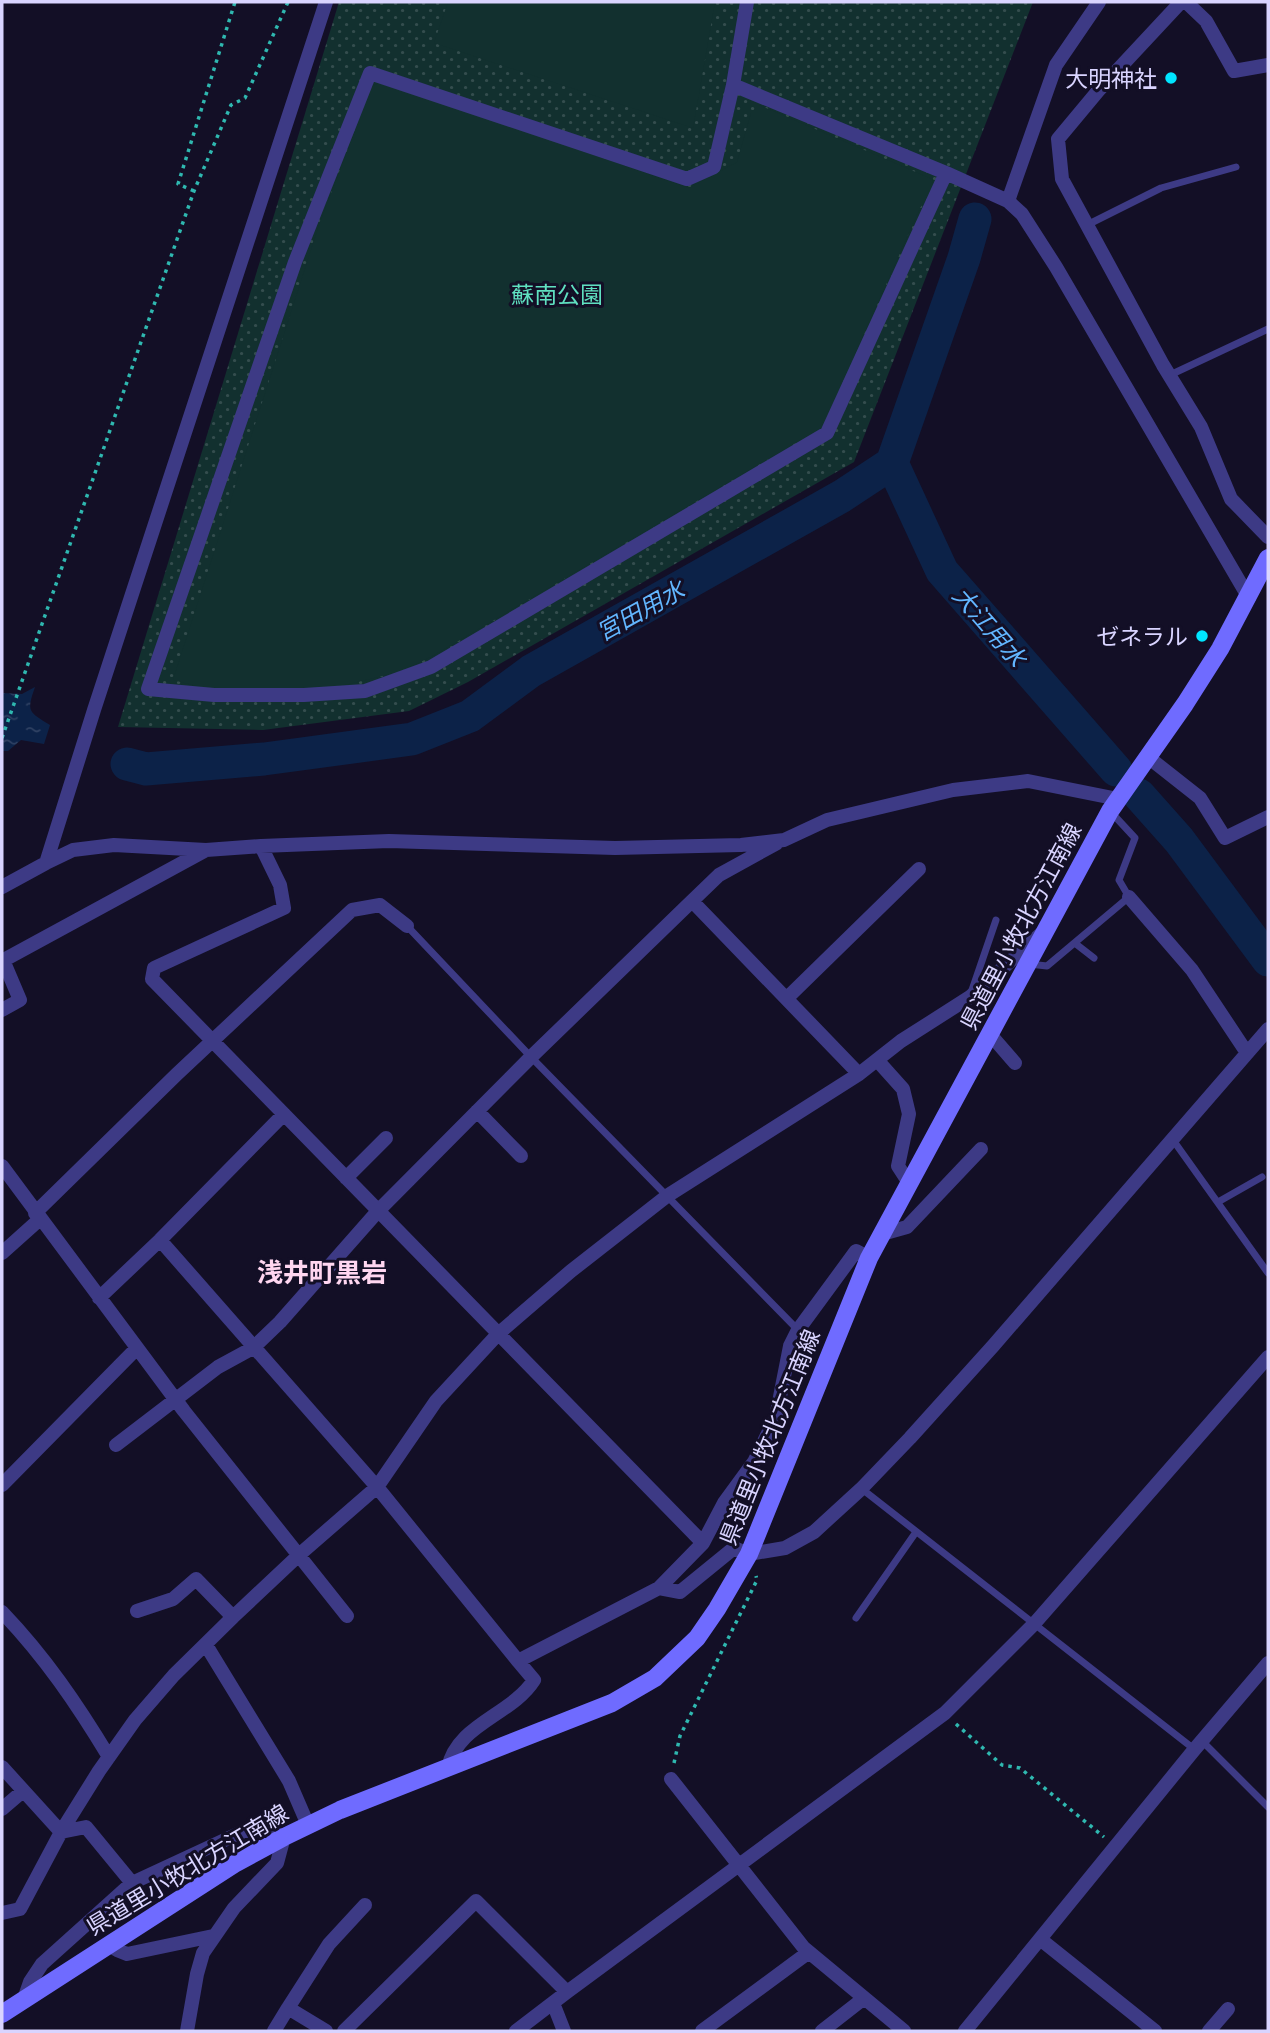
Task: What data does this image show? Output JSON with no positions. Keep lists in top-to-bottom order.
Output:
{
  "streets": {
    "main road": ["県道里小牧北方江南線"]
  },
  "districts": ["浅井町黒岩"],
  "water": ["宮田用水", "大江用水"],
  "parks": ["蘇南公園"],
  "places": ["大明神社", "ゼネラル"]
}
